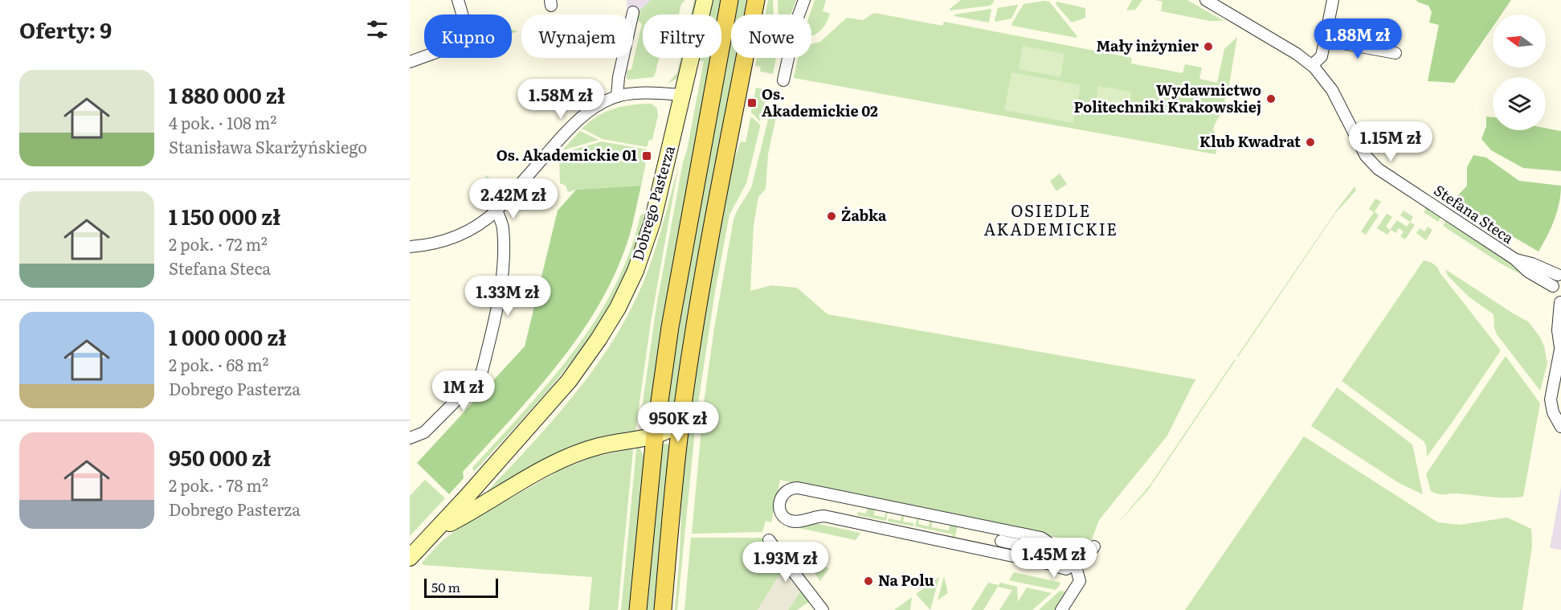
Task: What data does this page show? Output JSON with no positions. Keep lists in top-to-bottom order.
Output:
{
  "streets": {
    "street": ["Dobrego Pasterza", "Stefana Steca"]
  },
  "districts": ["OSIEDLE AKADEMICKIE"],
  "places": {
    "other": [
      "Mały inżynier",
      "Wydawnictwo Politechniki Krakowskiej",
      "Klub Kwadrat",
      "Żabka",
      "Na Polu"
    ],
    "transit": ["Os. Akademickie 02", "Os. Akademickie 01"]
  },
  "scale_bar": "50 m",
  "north": "left",
  "page": {
    "heading": "Oferty: 9",
    "chip": [
      "Kupno",
      "Wynajem",
      "Filtry",
      "Nowe"
    ],
    "price": [
      "1.88M zł",
      "1.58M zł",
      "1.15M zł",
      "2.42M zł",
      "1.33M zł",
      "1M zł",
      "950K zł",
      "1.45M zł",
      "1.93M zł"
    ],
    "list": [
      {
        "name": "1 880 000 zł",
        "note": "4 pok. · 108 m² · Stanisława Skarżyńskiego"
      },
      {
        "name": "1 150 000 zł",
        "note": "2 pok. · 72 m² · Stefana Steca"
      },
      {
        "name": "1 000 000 zł",
        "note": "2 pok. · 68 m² · Dobrego Pasterza"
      },
      {
        "name": "950 000 zł",
        "note": "2 pok. · 78 m² · Dobrego Pasterza"
      }
    ],
    "scale": "50 m"
  }
}
